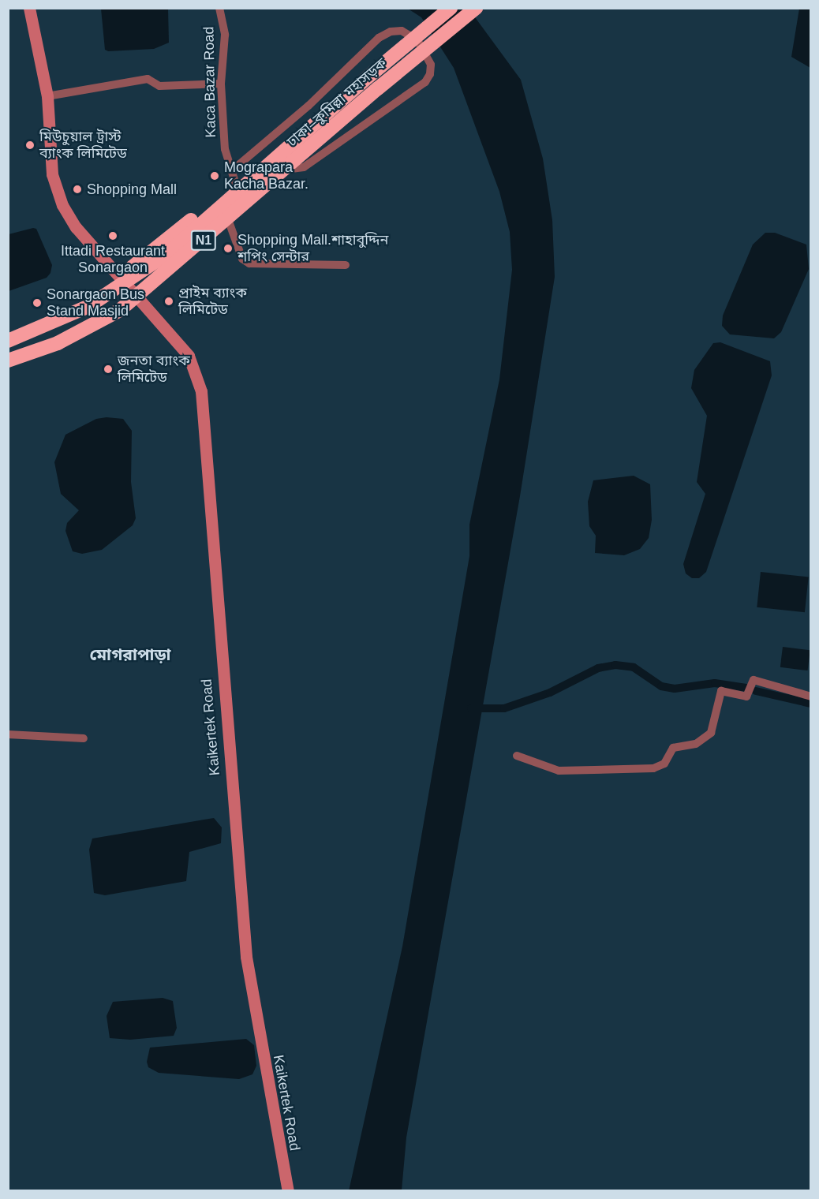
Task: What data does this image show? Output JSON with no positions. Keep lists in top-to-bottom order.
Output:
{
  "streets": {
    "highway": ["ঢাকা–কুমিল্লা মহাসড়ক", "N1"],
    "main road": ["Kaikertek Road"],
    "street": ["Kaca Bazar Road"]
  },
  "crossings": [
    ["ঢাকা–কুমিল্লা মহাসড়ক", "Kaikertek Road"]
  ],
  "districts": ["মোগরাপাড়া"],
  "places": [
    "মিউচুয়াল ট্রাস্ট ব্যাংক লিমিটেড",
    "Mograpara Kacha Bazar.",
    "Shopping Mall",
    "Ittadi Restaurant Sonargaon",
    "Shopping Mall.শাহাবুদ্দিন শপিং সেন্টার",
    "প্রাইম ব্যাংক লিমিটেড",
    "Sonargaon Bus Stand Masjid",
    "জনতা ব্যাংক লিমিটেড"
  ]
}
